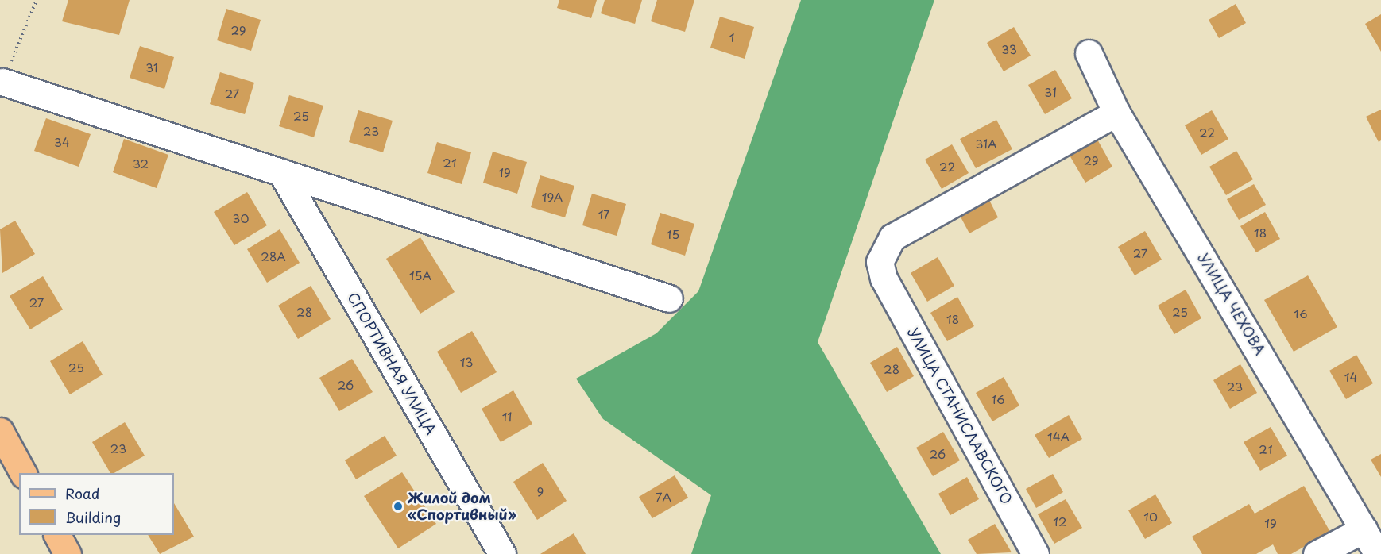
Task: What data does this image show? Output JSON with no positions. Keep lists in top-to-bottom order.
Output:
{
  "streets": {
    "street": ["УЛИЦА ЧЕХОВА", "СПОРТИВНАЯ УЛИЦА", "УЛИЦА СТАНИСЛАВСКОГО"]
  },
  "crossings": [
    ["УЛИЦА ЧЕХОВА", "УЛИЦА СТАНИСЛАВСКОГО"]
  ],
  "places": ["Жилой дом «Спортивный»"],
  "house_numbers": [
    "29",
    "1",
    "33",
    "31",
    "31",
    "27",
    "25",
    "23",
    "22",
    "34",
    "31А",
    "29",
    "21",
    "32",
    "22",
    "19",
    "19А",
    "17",
    "30",
    "18",
    "15",
    "27",
    "28А",
    "15А",
    "27",
    "28",
    "25",
    "16",
    "18",
    "13",
    "25",
    "28",
    "14",
    "26",
    "23",
    "16",
    "11",
    "14А",
    "23",
    "21",
    "26",
    "9",
    "7А",
    "10",
    "12",
    "19"
  ],
  "legend": ["Road", "Building"]
}
